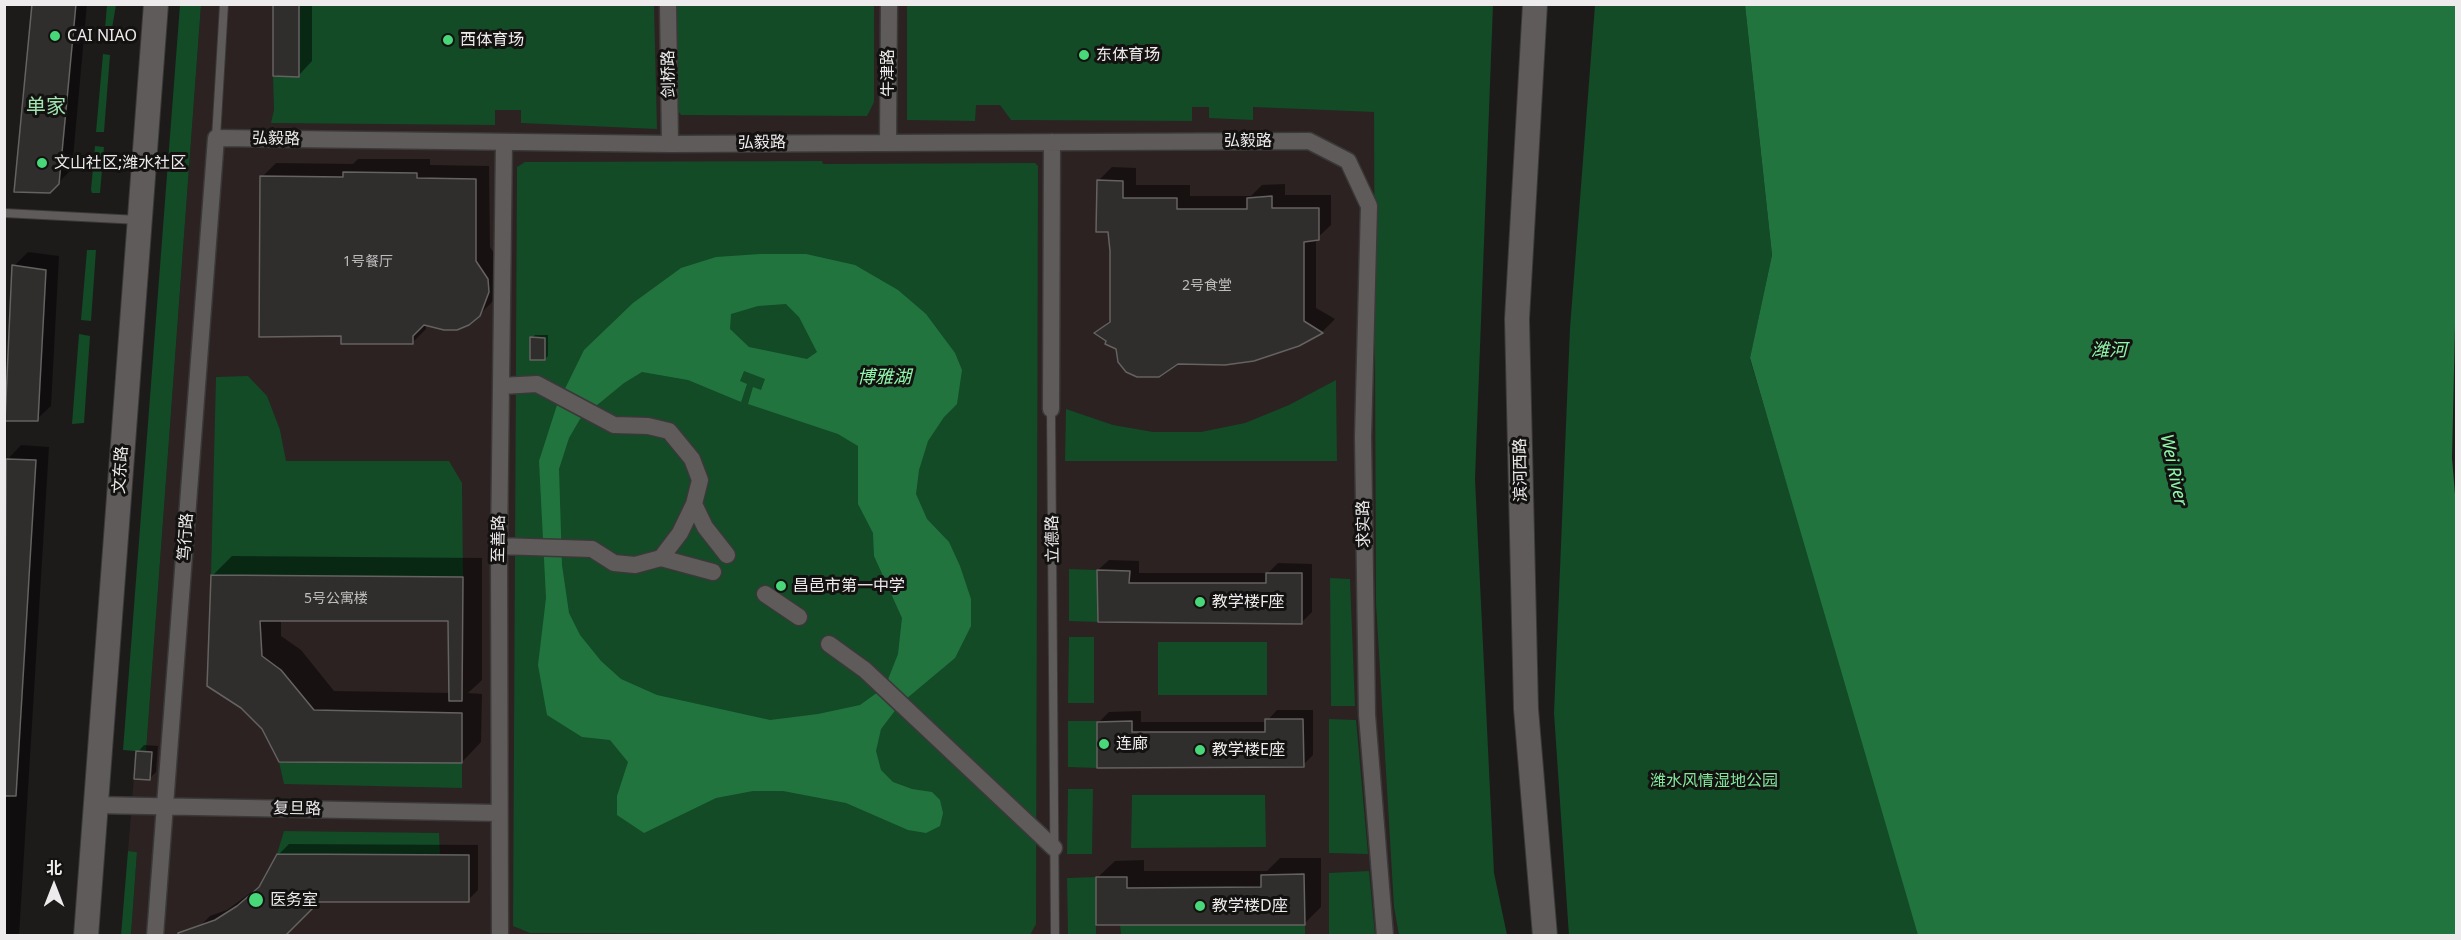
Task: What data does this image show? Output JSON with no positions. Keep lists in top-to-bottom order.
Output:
{
  "streets": {
    "street": [
      "牛津路",
      "剑桥路",
      "弘毅路",
      "文东路",
      "滨河西路",
      "求实路",
      "笃行路",
      "至善路",
      "立德路",
      "复旦路"
    ]
  },
  "crossings": [
    ["牛津路", "弘毅路"],
    ["剑桥路", "弘毅路"],
    ["弘毅路", "求实路"],
    ["弘毅路", "笃行路"],
    ["弘毅路", "至善路"],
    ["弘毅路", "立德路"],
    ["文东路", "复旦路"],
    ["笃行路", "复旦路"],
    ["至善路", "复旦路"]
  ],
  "districts": ["单家"],
  "water": ["潍河", "博雅湖", "Wei River"],
  "parks": ["潍水风情湿地公园"],
  "places": [
    "CAI NIAO",
    "西体育场",
    "东体育场",
    "文山社区;潍水社区",
    "昌邑市第一中学",
    "教学楼F座",
    "连廊",
    "教学楼E座",
    "医务室",
    "教学楼D座"
  ],
  "house_numbers": ["1号餐厅", "2号食堂", "5号公寓楼"],
  "north": "top"
}
